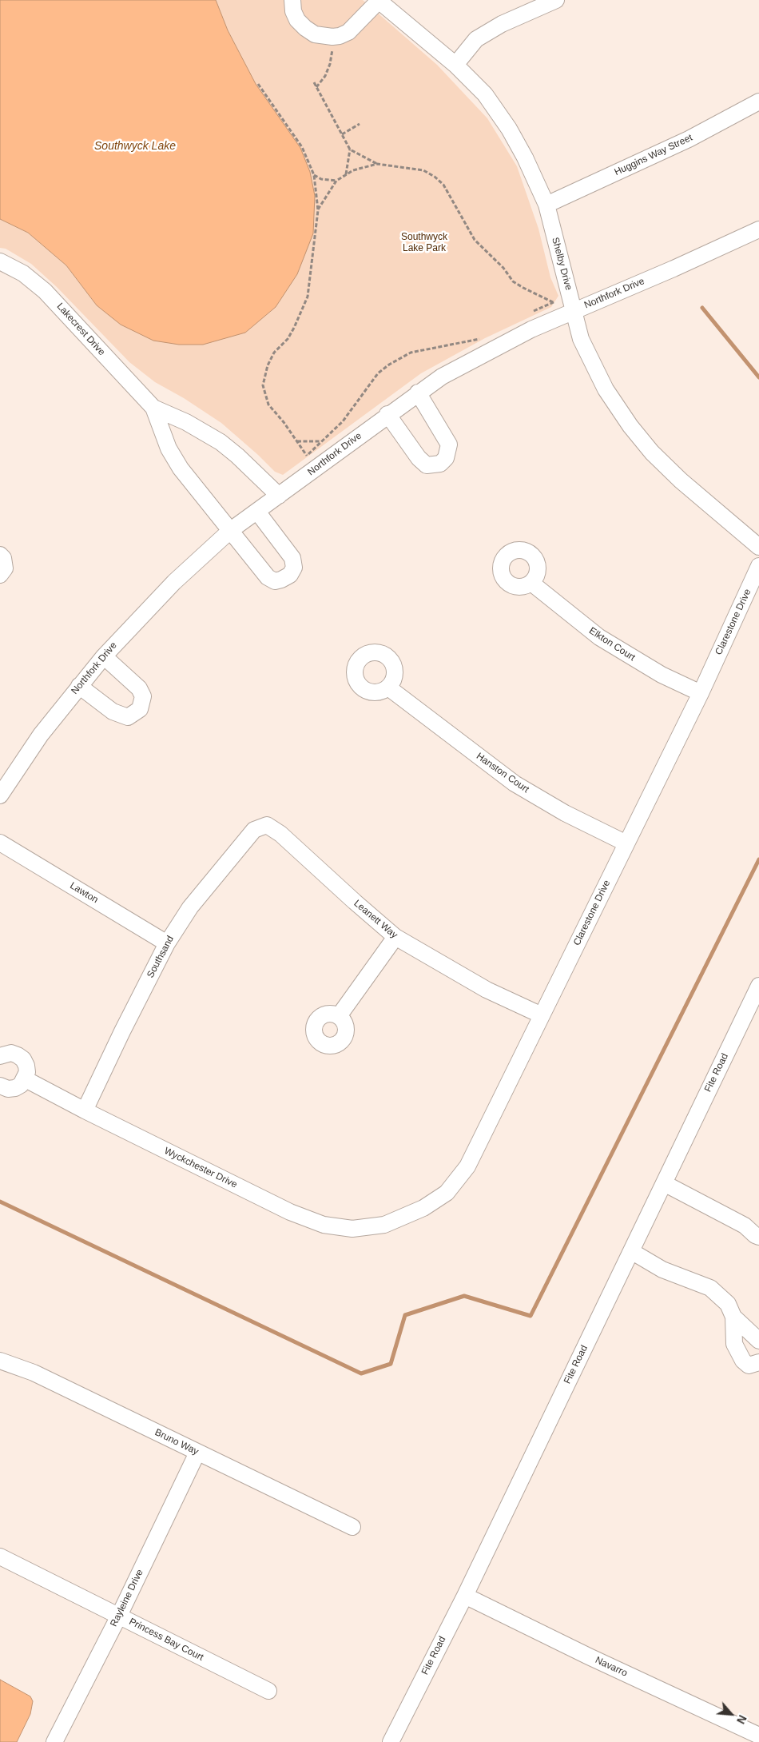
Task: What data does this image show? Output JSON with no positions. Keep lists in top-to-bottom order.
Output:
{
  "streets": {
    "street": [
      "Huggins Way Street",
      "Shelby Drive",
      "Northfork Drive",
      "Lakecrest Drive",
      "Clarestone Drive",
      "Elkton Court",
      "Hanston Court",
      "Lawton",
      "Leanett Way",
      "Southsand",
      "Fite Road",
      "Wyckchester Drive",
      "Bruno Way",
      "Rayleine Drive",
      "Princess Bay Court",
      "Navarro"
    ]
  },
  "crossings": [
    ["Huggins Way Street", "Shelby Drive"],
    ["Shelby Drive", "Northfork Drive"],
    ["Northfork Drive", "Lakecrest Drive"],
    ["Clarestone Drive", "Elkton Court"],
    ["Clarestone Drive", "Hanston Court"],
    ["Clarestone Drive", "Leanett Way"],
    ["Clarestone Drive", "Wyckchester Drive"],
    ["Lawton", "Southsand"],
    ["Leanett Way", "Southsand"],
    ["Southsand", "Wyckchester Drive"],
    ["Fite Road", "Navarro"],
    ["Bruno Way", "Rayleine Drive"],
    ["Rayleine Drive", "Princess Bay Court"]
  ],
  "water": ["Southwyck Lake"],
  "parks": ["Southwyck Lake Park"],
  "north": "bottom right"
}
